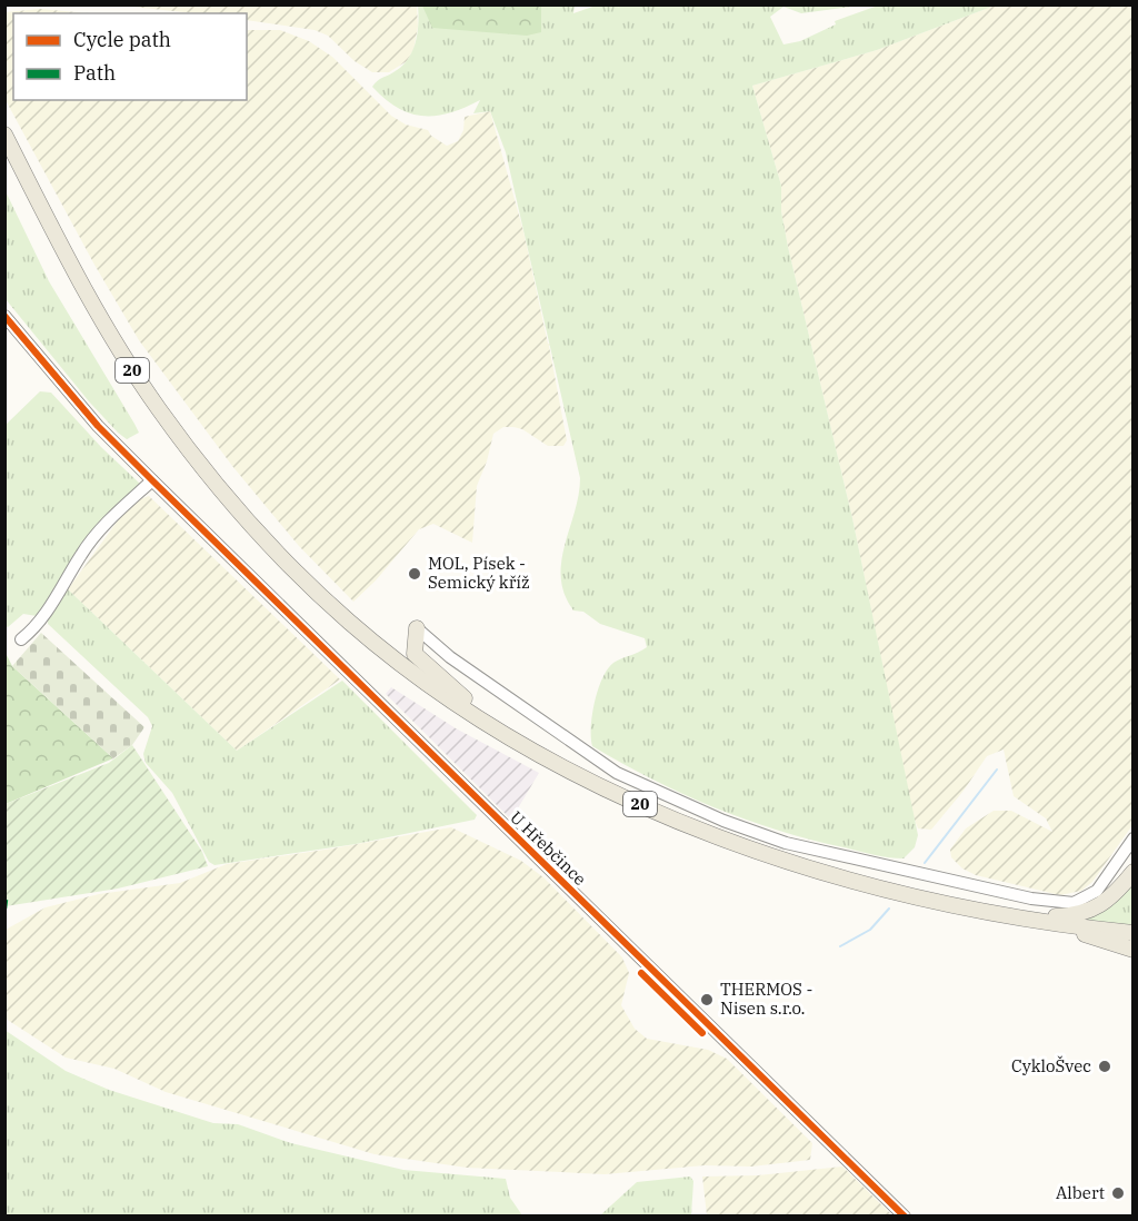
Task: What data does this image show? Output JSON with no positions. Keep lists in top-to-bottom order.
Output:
{
  "streets": {
    "main road": ["20"],
    "street": ["U Hřebčince"]
  },
  "places": [
    "MOL, Písek - Semický kříž",
    "THERMOS - Nisen s.r.o.",
    "CykloŠvec",
    "Albert"
  ],
  "legend": ["Cycle path", "Path"]
}
